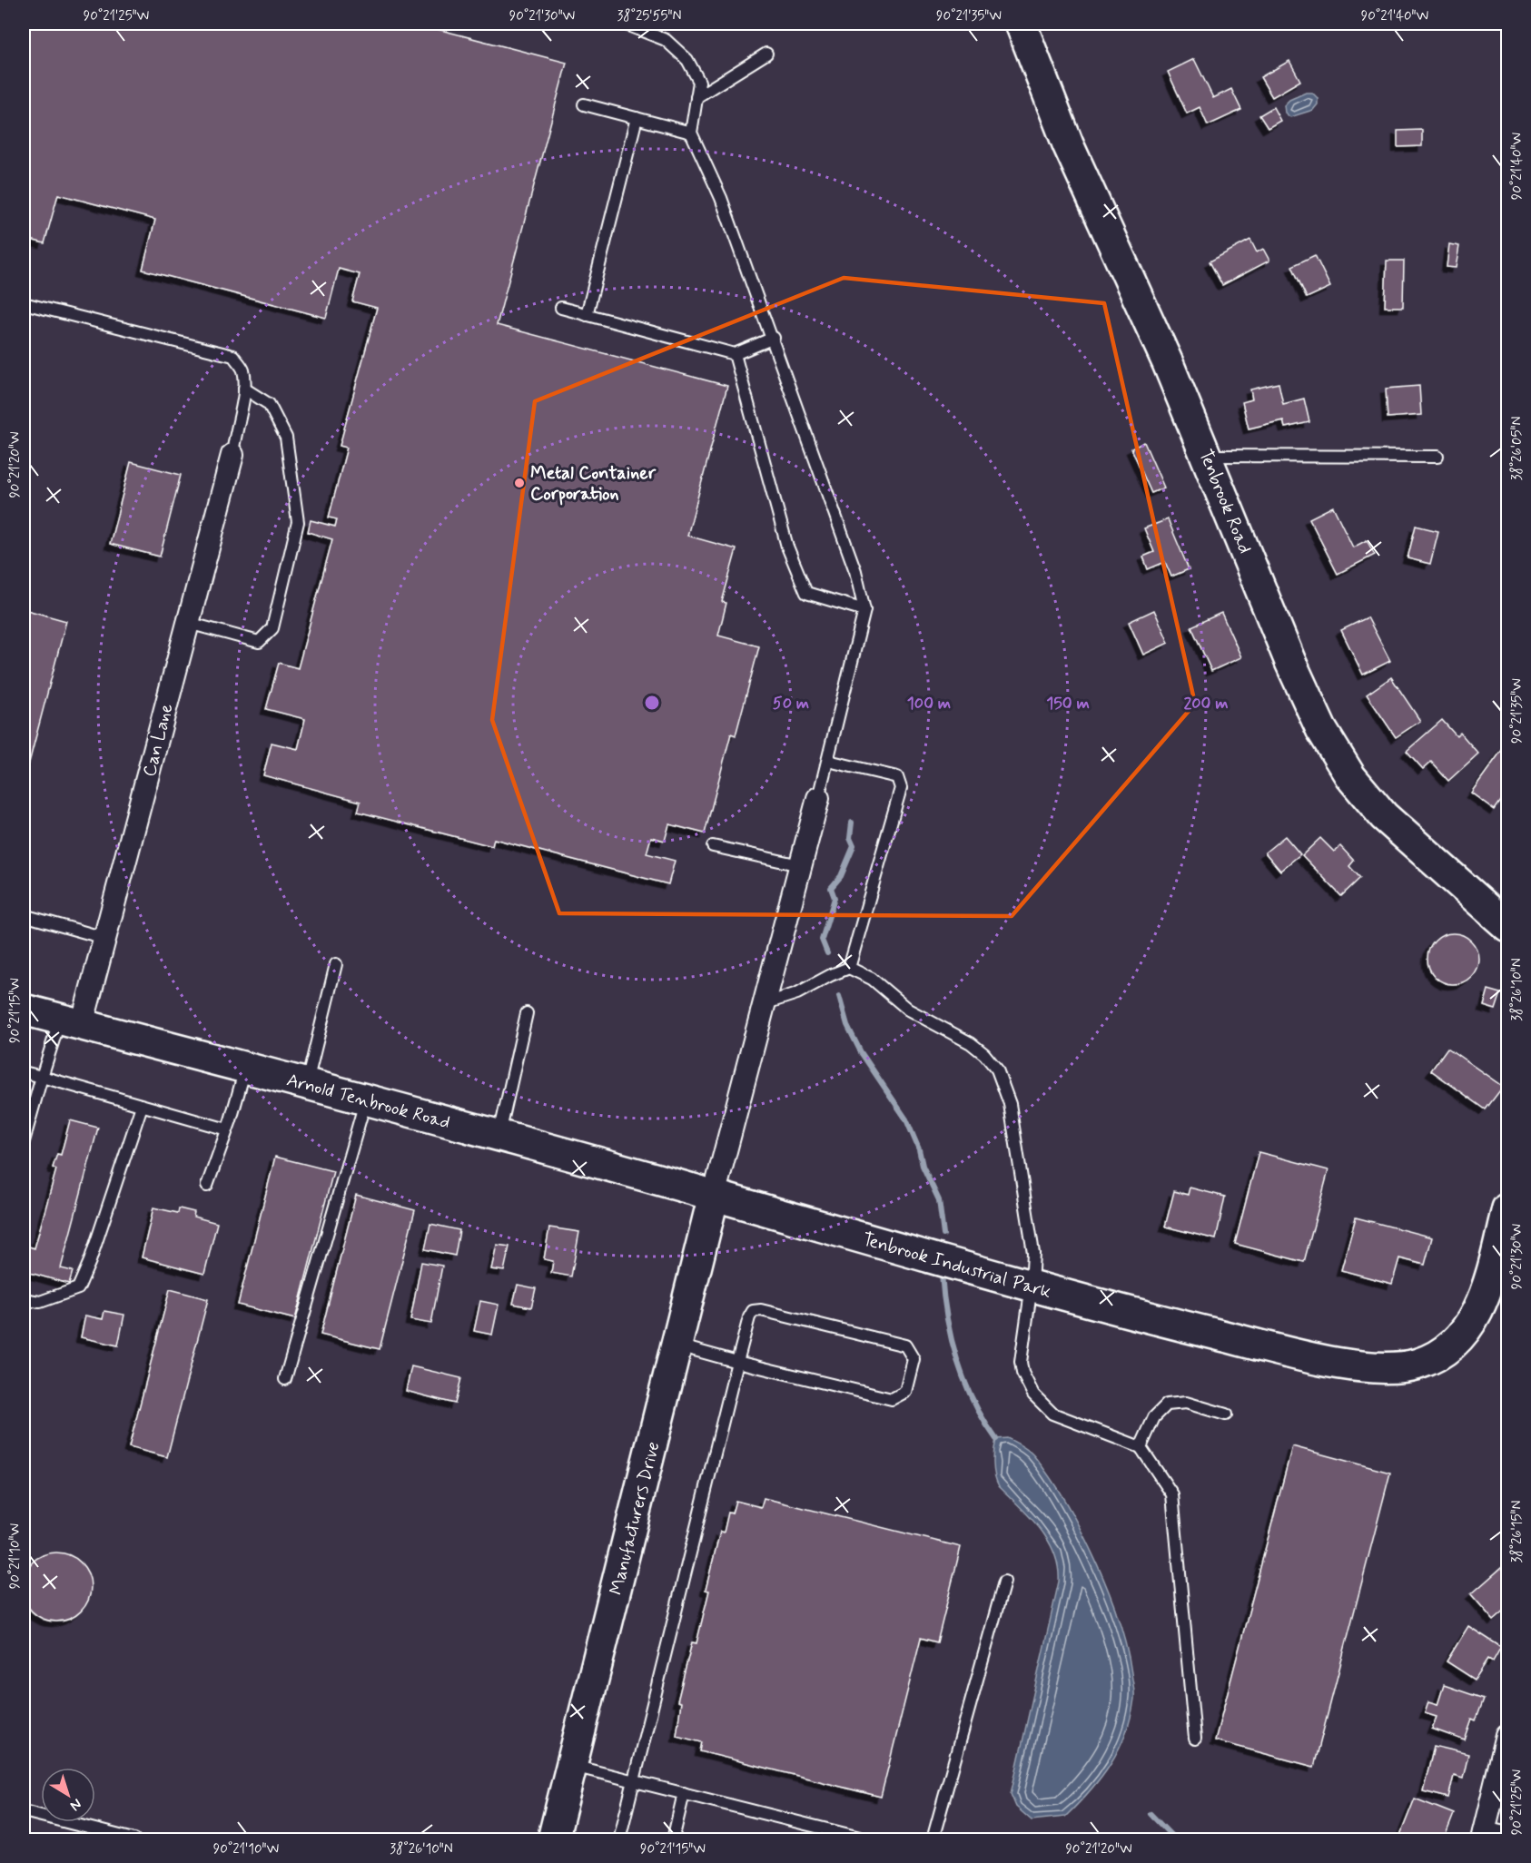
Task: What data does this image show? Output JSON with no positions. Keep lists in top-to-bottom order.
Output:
{
  "streets": {
    "street": [
      "Tenbrook Road",
      "Can Lane",
      "Arnold Tenbrook Road",
      "Tenbrook Industrial Park",
      "Manufacturers Drive"
    ]
  },
  "crossings": [
    ["Can Lane", "Arnold Tenbrook Road"],
    ["Arnold Tenbrook Road", "Tenbrook Industrial Park"],
    ["Arnold Tenbrook Road", "Manufacturers Drive"],
    ["Tenbrook Industrial Park", "Manufacturers Drive"]
  ],
  "places": ["Metal Container Corporation"],
  "north": "bottom right",
  "coordinates": [
    "90°21'25\"W",
    "90°21'30\"W",
    "38°25'55\"N",
    "90°21'35\"W",
    "90°21'40\"W",
    "38°26'05\"N",
    "90°21'20\"W",
    "38°26'10\"N",
    "90°21'15\"W",
    "38°26'15\"N",
    "90°21'10\"W"
  ],
  "rings": [
    "50 m",
    "100 m",
    "150 m",
    "200 m"
  ]
}
